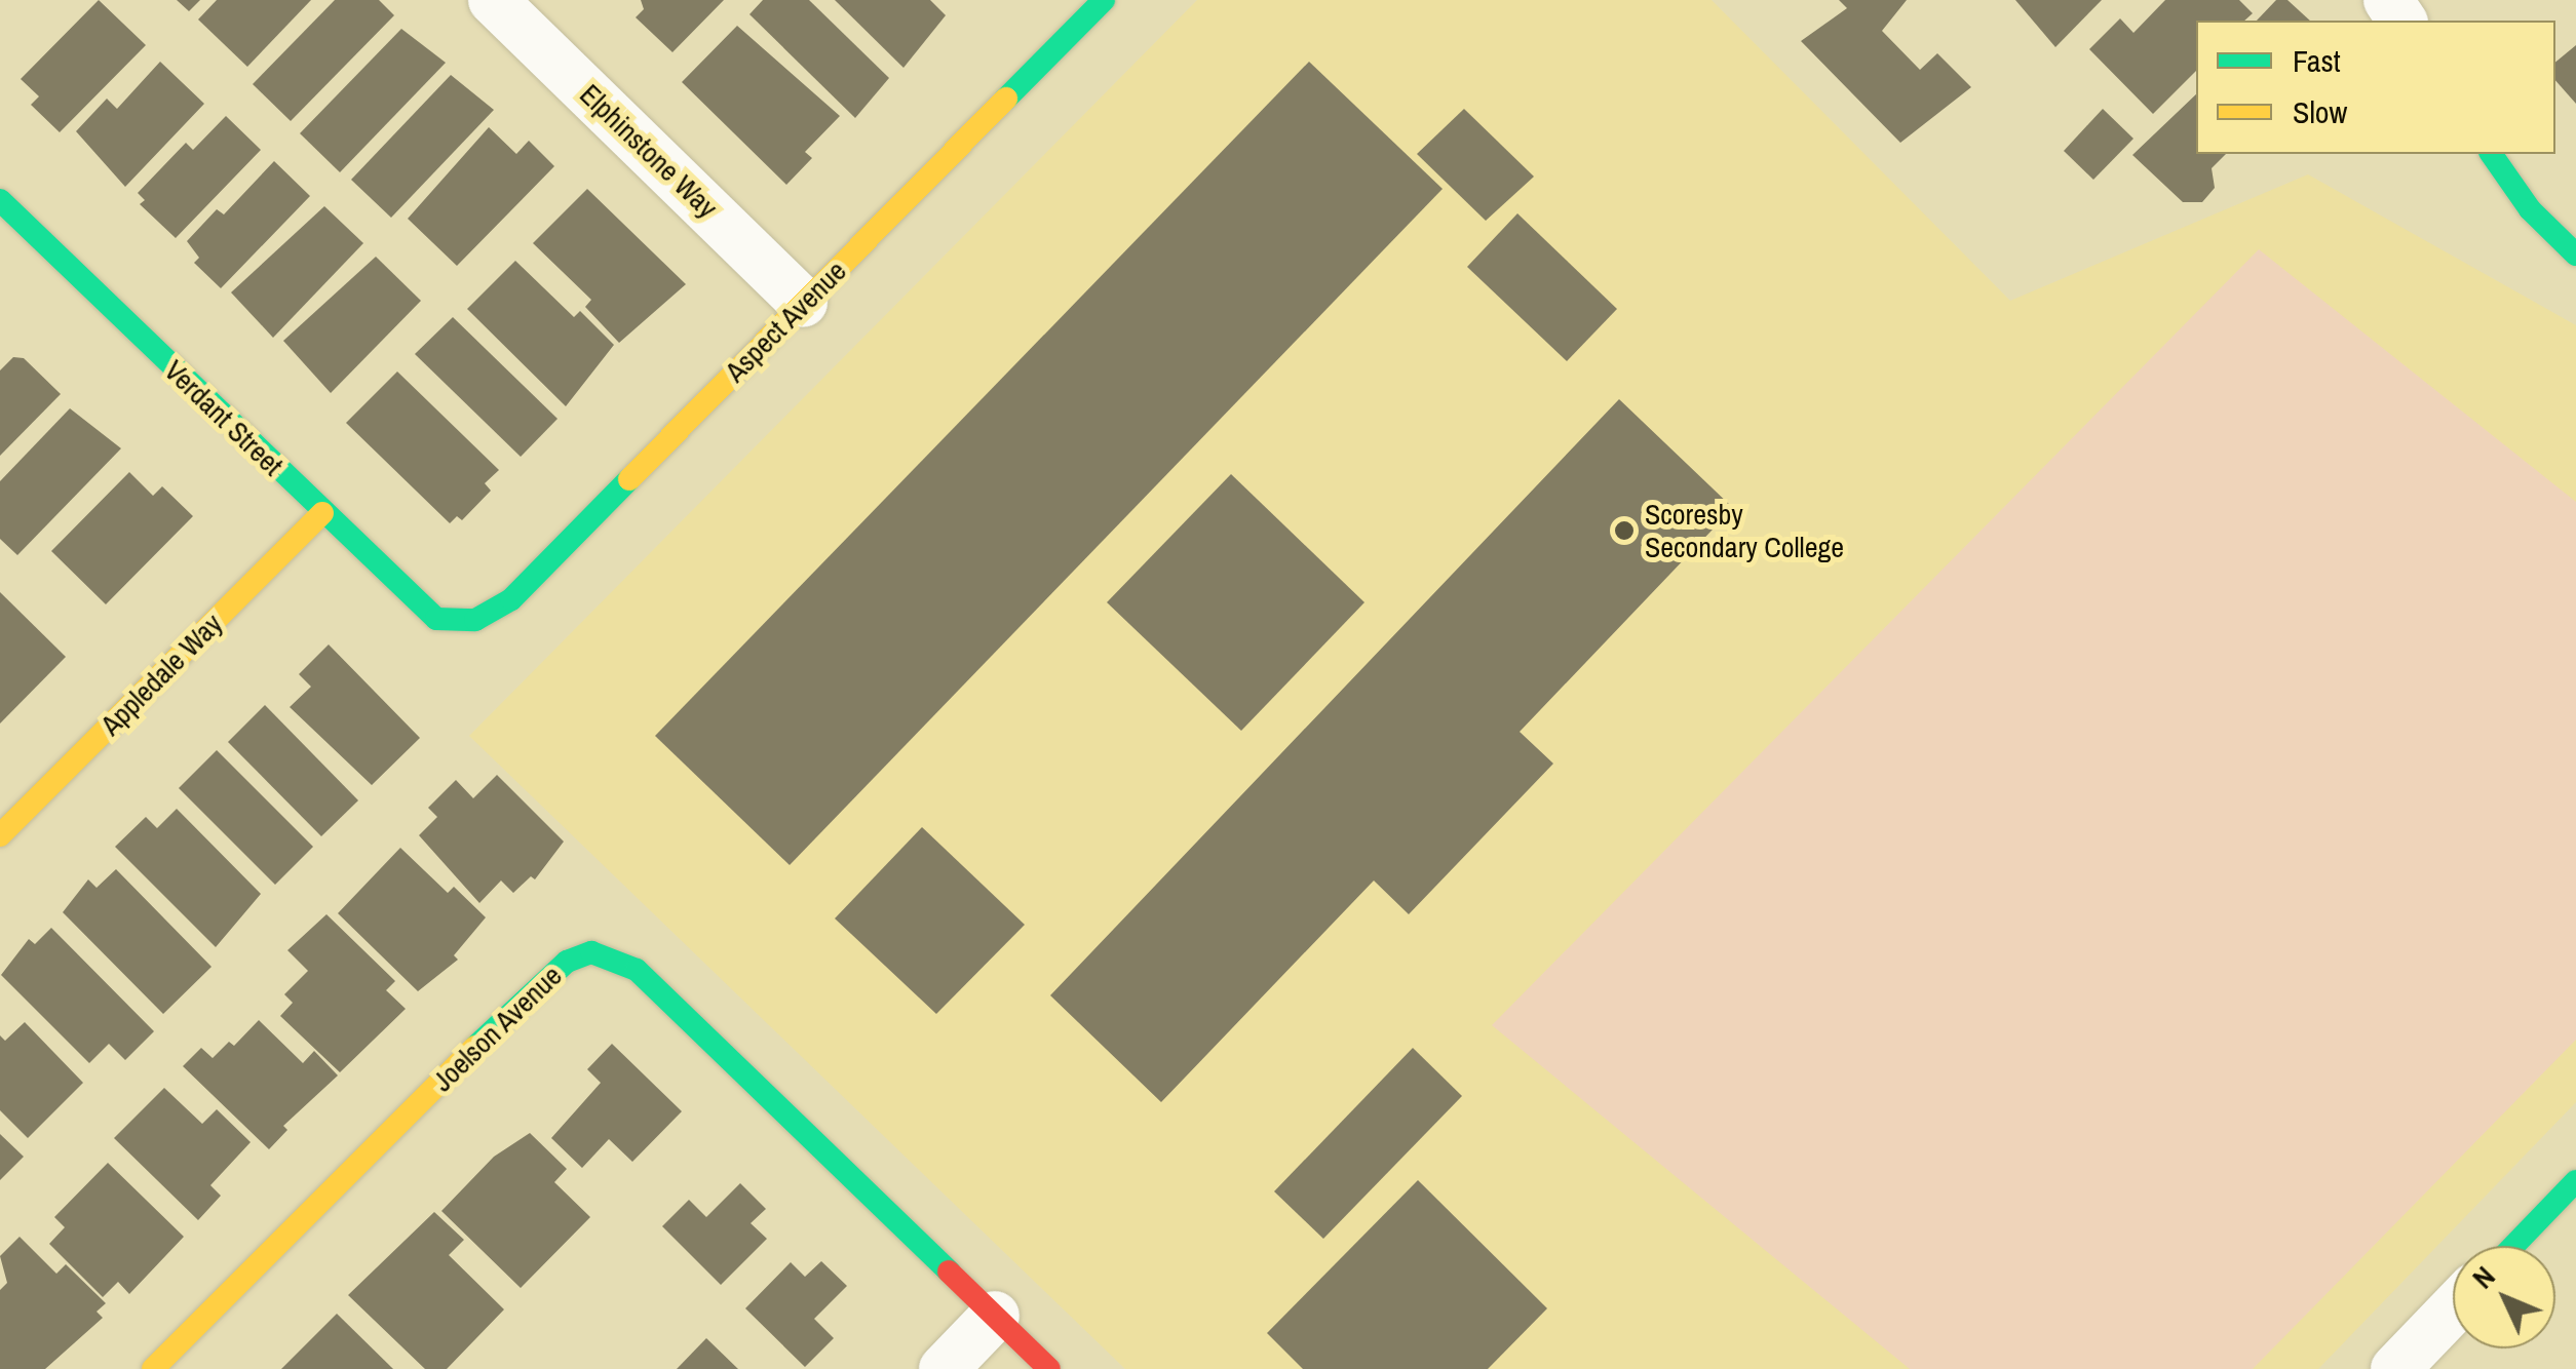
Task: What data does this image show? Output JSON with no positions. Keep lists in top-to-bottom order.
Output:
{
  "streets": {
    "street": [
      "Elphinstone Way",
      "Aspect Avenue",
      "Verdant Street",
      "Appledale Way",
      "Joelson Avenue"
    ]
  },
  "crossings": [
    ["Elphinstone Way", "Aspect Avenue"],
    ["Aspect Avenue", "Verdant Street"],
    ["Verdant Street", "Appledale Way"]
  ],
  "places": ["Scoresby Secondary College"],
  "legend": ["Fast", "Slow"],
  "north": "top left"
}
